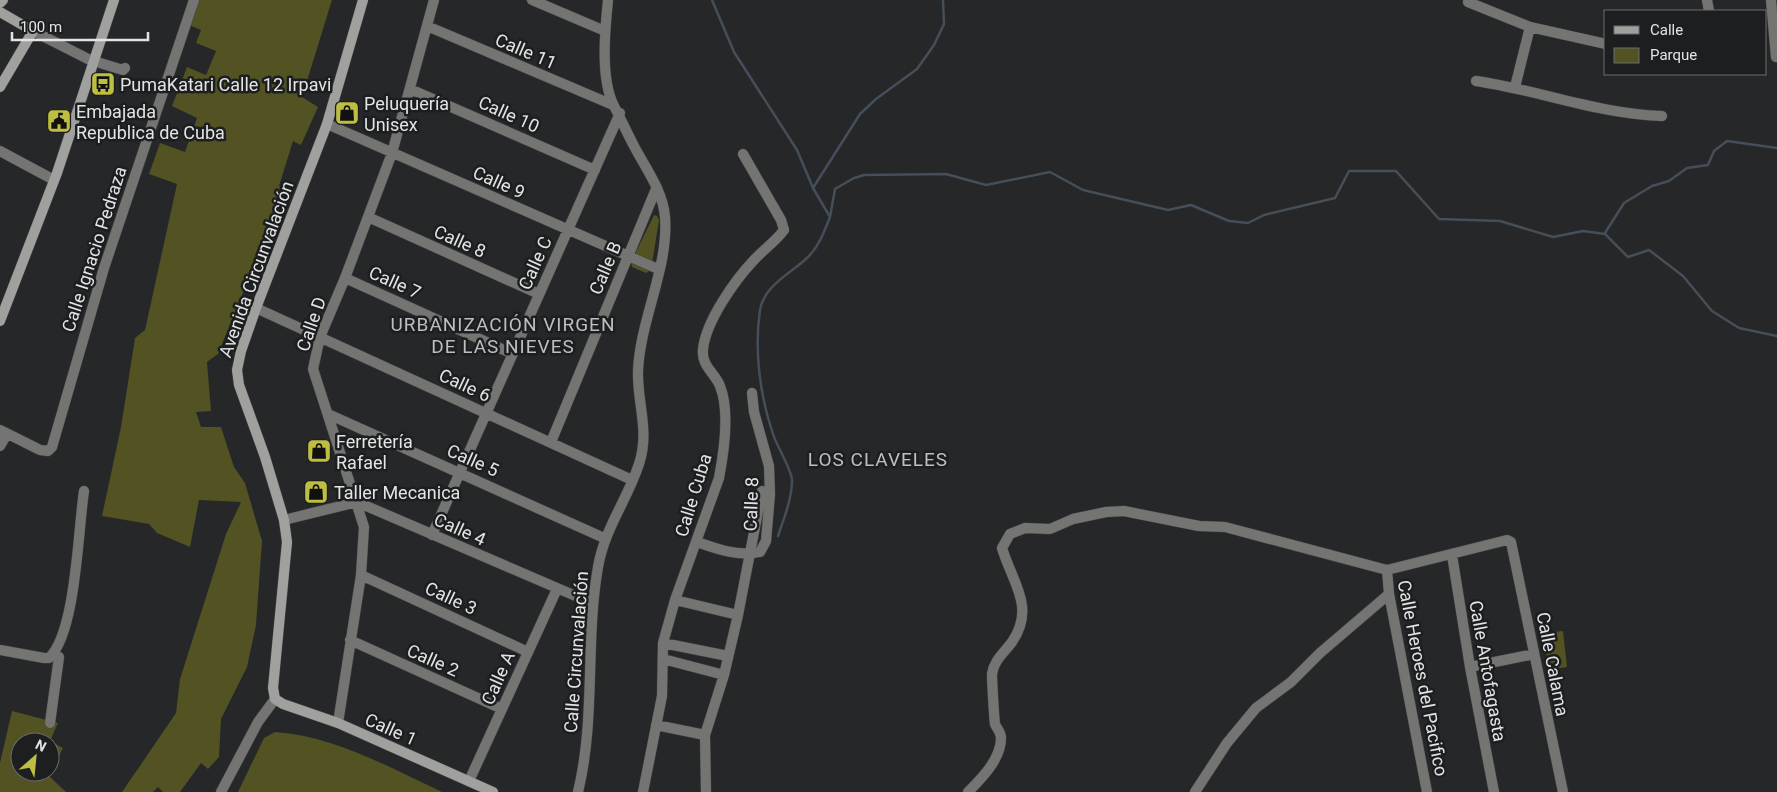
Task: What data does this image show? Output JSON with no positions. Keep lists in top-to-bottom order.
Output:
{
  "streets": {
    "street": [
      "Calle 11",
      "Calle 10",
      "Calle 9",
      "Calle 8",
      "Calle Ignacio Pedraza",
      "Calle C",
      "Calle B",
      "Avenida Circunvalación",
      "Calle 7",
      "Calle D",
      "Calle 6",
      "Calle 5",
      "Calle Cuba",
      "Calle 4",
      "Calle 3",
      "Calle Circunvalación",
      "Calle 2",
      "Calle Calama",
      "Calle Antofagasta",
      "Calle A",
      "Calle Heroes del Pacifico",
      "Calle 1"
    ]
  },
  "crossings": [
    ["Calle 11", "Calle C"],
    ["Calle 11", "Calle D"],
    ["Calle 11", "Calle Circunvalación"],
    ["Calle 10", "Calle C"],
    ["Calle 10", "Calle D"],
    ["Calle 9", "Calle C"],
    ["Calle 9", "Calle B"],
    ["Calle 9", "Avenida Circunvalación"],
    ["Calle 9", "Calle D"],
    ["Calle 9", "Calle Circunvalación"],
    ["Calle 8", "Calle C"],
    ["Calle 8", "Calle D"],
    ["Calle 8", "Calle Cuba"],
    ["Calle C", "Calle 7"],
    ["Calle C", "Calle 6"],
    ["Calle C", "Calle 5"],
    ["Calle C", "Calle 4"],
    ["Calle C", "Calle Circunvalación"],
    ["Calle B", "Calle 6"],
    ["Calle B", "Calle Circunvalación"],
    ["Avenida Circunvalación", "Calle 6"],
    ["Avenida Circunvalación", "Calle 1"],
    ["Calle 7", "Calle D"],
    ["Calle D", "Calle 6"],
    ["Calle D", "Calle 5"],
    ["Calle D", "Calle 4"],
    ["Calle D", "Calle 3"],
    ["Calle D", "Calle 2"],
    ["Calle D", "Calle 1"],
    ["Calle 6", "Calle Circunvalación"],
    ["Calle 5", "Calle Circunvalación"],
    ["Calle 4", "Calle Circunvalación"],
    ["Calle 4", "Calle A"],
    ["Calle 3", "Calle A"],
    ["Calle 2", "Calle A"],
    ["Calle Calama", "Calle Antofagasta"],
    ["Calle A", "Calle 1"]
  ],
  "districts": ["URBANIZACIÓN VIRGEN DE LAS NIEVES", "LOS CLAVELES"],
  "places": {
    "bus stop": ["PumaKatari Calle 12 Irpavi"],
    "shop": ["Peluquería Unisex", "Ferretería Rafael", "Taller Mecanica"],
    "public building": ["Embajada Republica de Cuba"]
  },
  "legend": ["Calle", "Parque"],
  "scale_bar": "100 m",
  "north": "top right"
}
